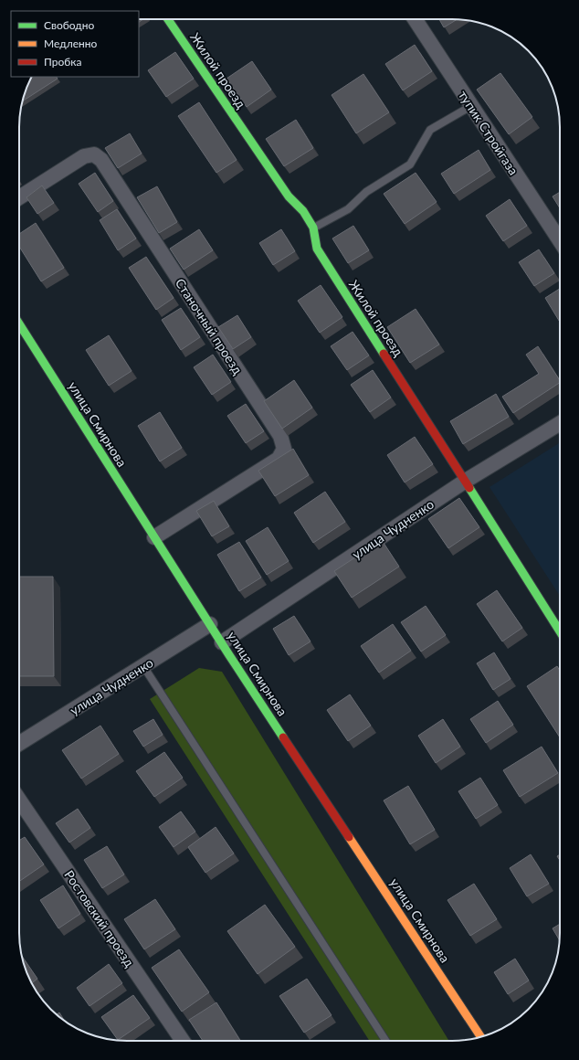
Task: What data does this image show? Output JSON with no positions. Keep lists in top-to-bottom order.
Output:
{
  "streets": {
    "street": [
      "Жилой проезд",
      "тупик Стройгаза",
      "Станочный проезд",
      "улица Смирнова",
      "улица Чудненко",
      "Ростовский проезд"
    ]
  },
  "crossings": [
    ["Жилой проезд", "улица Чудненко"],
    ["Станочный проезд", "улица Смирнова"],
    ["улица Смирнова", "улица Чудненко"]
  ],
  "legend": ["Свободно", "Медленно", "Пробка"]
}
